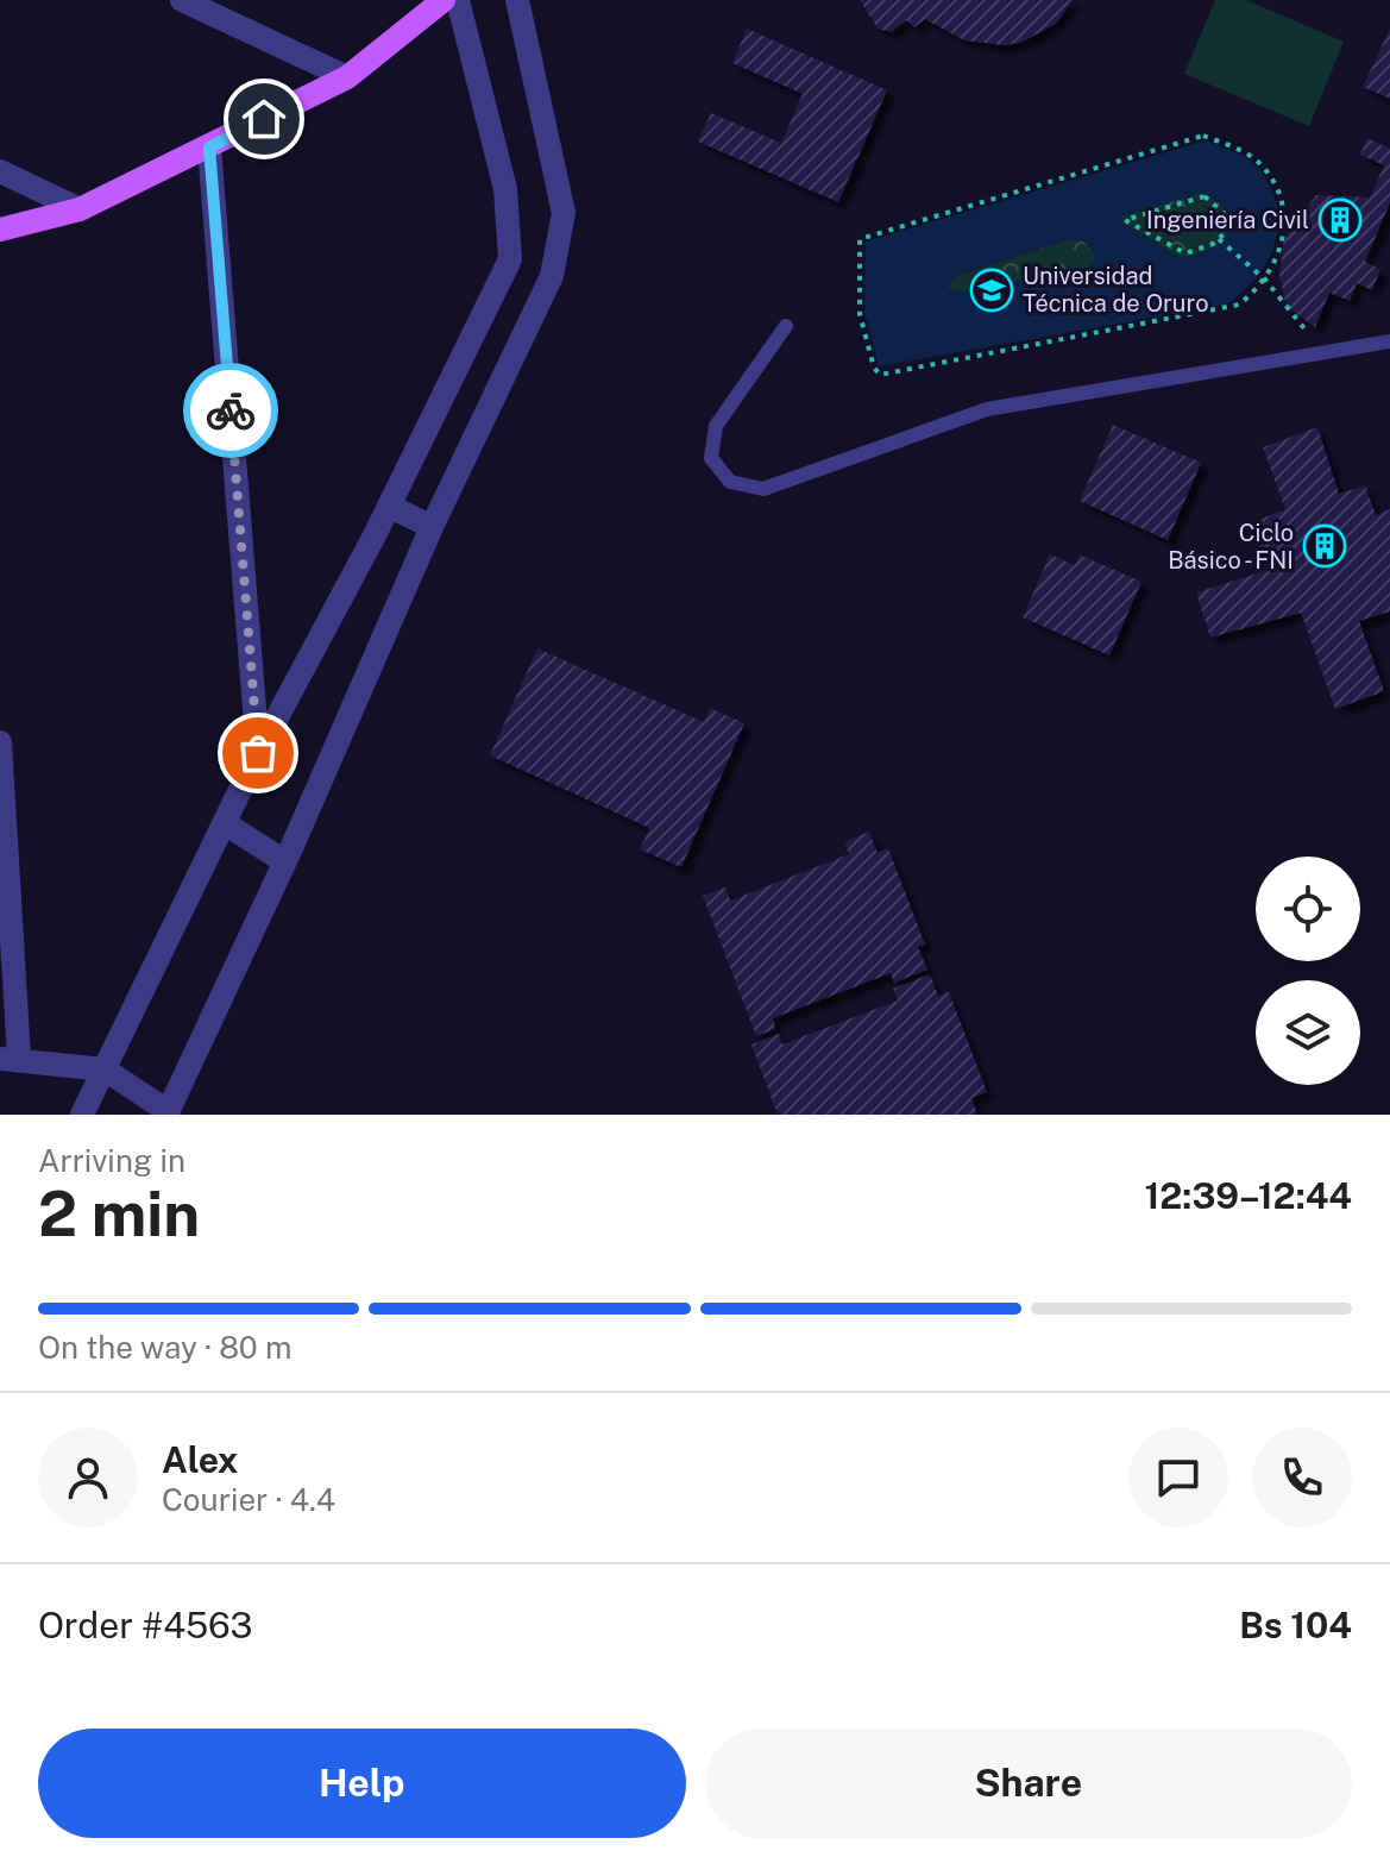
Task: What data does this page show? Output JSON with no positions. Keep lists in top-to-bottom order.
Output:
{
  "places": {
    "building": ["Ingeniería Civil", "Ciclo Básico - FNI"],
    "school or university": ["Universidad Técnica de Oruro"]
  },
  "page": {
    "heading": ["2 min", "Arriving in", "12:39–12:44"],
    "panel": [
      "Alex",
      "Courier · 4.4",
      "Order #4563",
      "Bs 104"
    ],
    "bar": "On the way · 80 m",
    "buttons": ["Help", "Share"]
  }
}
